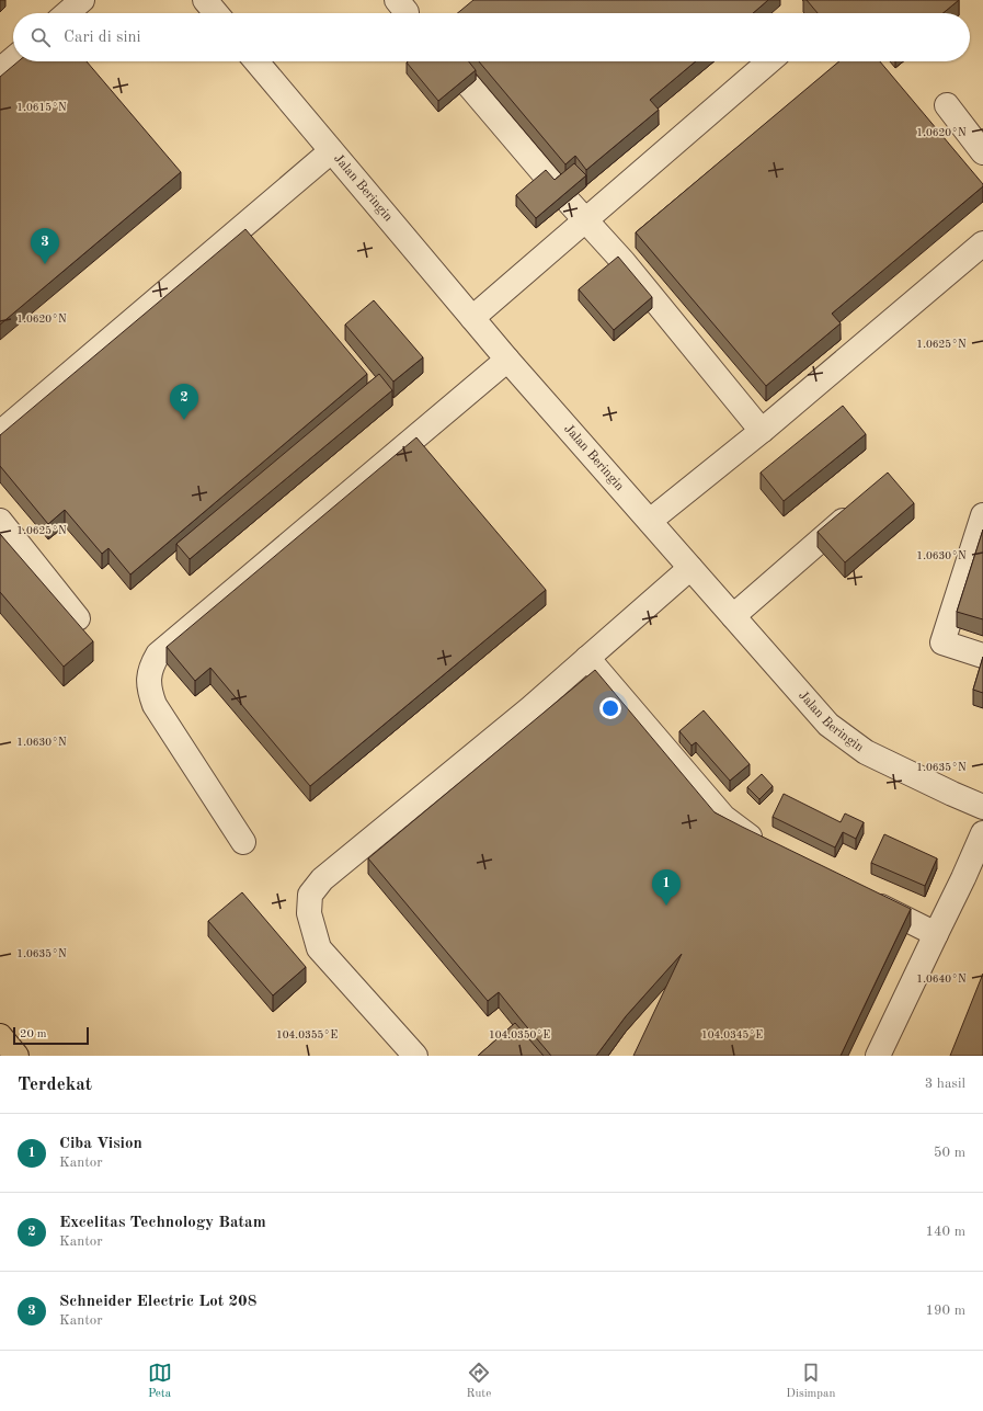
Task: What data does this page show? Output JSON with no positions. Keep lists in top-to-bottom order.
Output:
{
  "streets": {
    "street": ["Jalan Beringin"]
  },
  "scale_bar": "20 m",
  "page": {
    "search": "Cari di sini",
    "pins": ["3", "2", "1"],
    "scale": "20 m",
    "heading": ["Terdekat", "3 hasil"],
    "list": [
      {
        "mark": "1",
        "name": "Ciba Vision",
        "note": "Kantor",
        "value": "50 m"
      },
      {
        "mark": "2",
        "name": "Excelitas Technology Batam",
        "note": "Kantor",
        "value": "140 m"
      },
      {
        "mark": "3",
        "name": "Schneider Electric Lot 208",
        "note": "Kantor",
        "value": "190 m"
      }
    ],
    "nav": ["Peta", "Rute", "Disimpan"]
  },
  "coordinates": [
    "1.0615°N",
    "1.0620°N",
    "1.0625°N",
    "1.0630°N",
    "1.0635°N",
    "1.0640°N",
    "104.0355°E",
    "104.0350°E",
    "104.0345°E"
  ]
}
